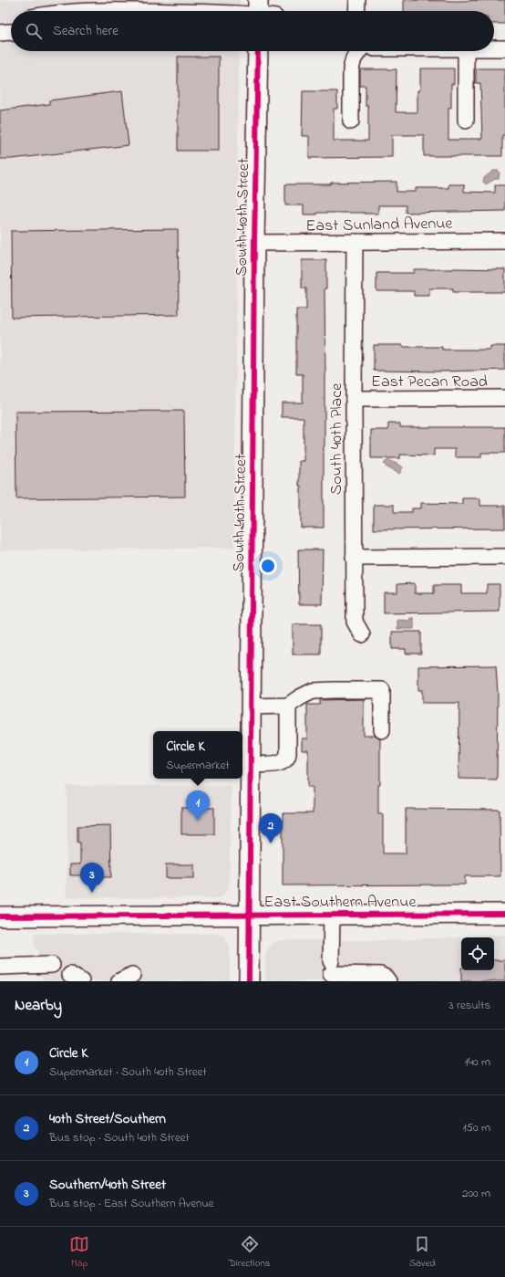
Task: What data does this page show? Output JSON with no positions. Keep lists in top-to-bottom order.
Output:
{
  "streets": {
    "main road": ["South 40th Street", "East Southern Avenue"],
    "street": ["East Sunland Avenue", "East Pecan Road", "South 40th Place"]
  },
  "crossings": [
    ["South 40th Street", "East Sunland Avenue"],
    ["South 40th Street", "East Southern Avenue"],
    ["East Sunland Avenue", "South 40th Place"],
    ["East Pecan Road", "South 40th Place"]
  ],
  "page": {
    "search": "Search here",
    "popup": ["Circle K", "Supermarket"],
    "pins": ["1", "2", "3"],
    "heading": ["Nearby", "3 results"],
    "list": [
      {
        "mark": "1",
        "name": "Circle K",
        "note": "Supermarket · South 40th Street",
        "value": "140 m"
      },
      {
        "mark": "2",
        "name": "40th Street/Southern",
        "note": "Bus stop · South 40th Street",
        "value": "150 m"
      },
      {
        "mark": "3",
        "name": "Southern/40th Street",
        "note": "Bus stop · East Southern Avenue",
        "value": "200 m"
      }
    ],
    "nav": ["Map", "Directions", "Saved"]
  }
}
